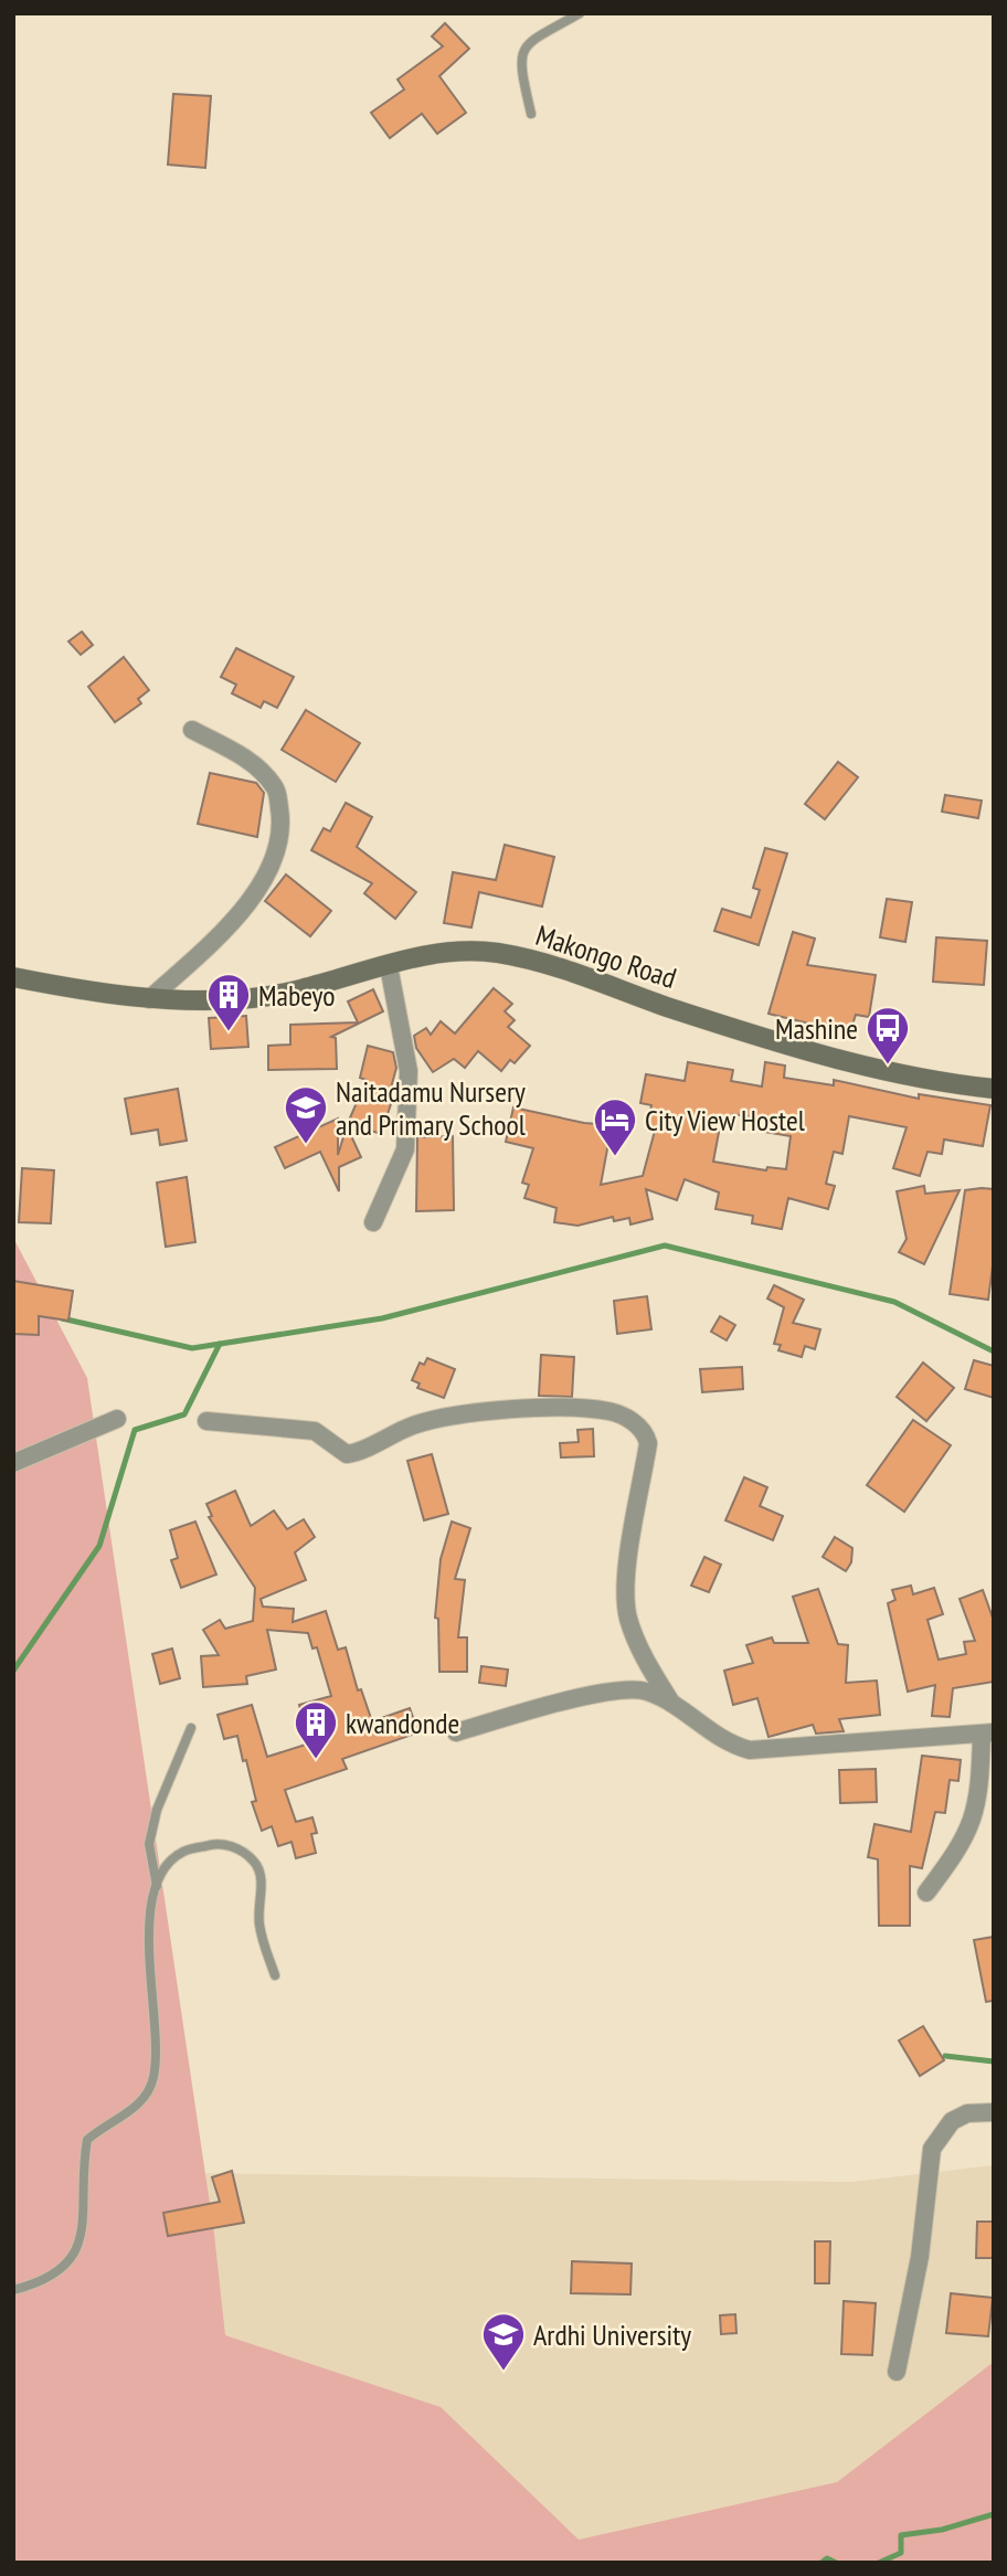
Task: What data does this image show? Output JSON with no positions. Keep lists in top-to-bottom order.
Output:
{
  "streets": {
    "street": ["Makongo Road"]
  },
  "places": {
    "building": ["Mabeyo", "kwandonde"],
    "bus stop": ["Mashine"],
    "school or university": ["Naitadamu Nursery and Primary School", "Ardhi University"],
    "hotel": ["City View Hostel"]
  }
}
